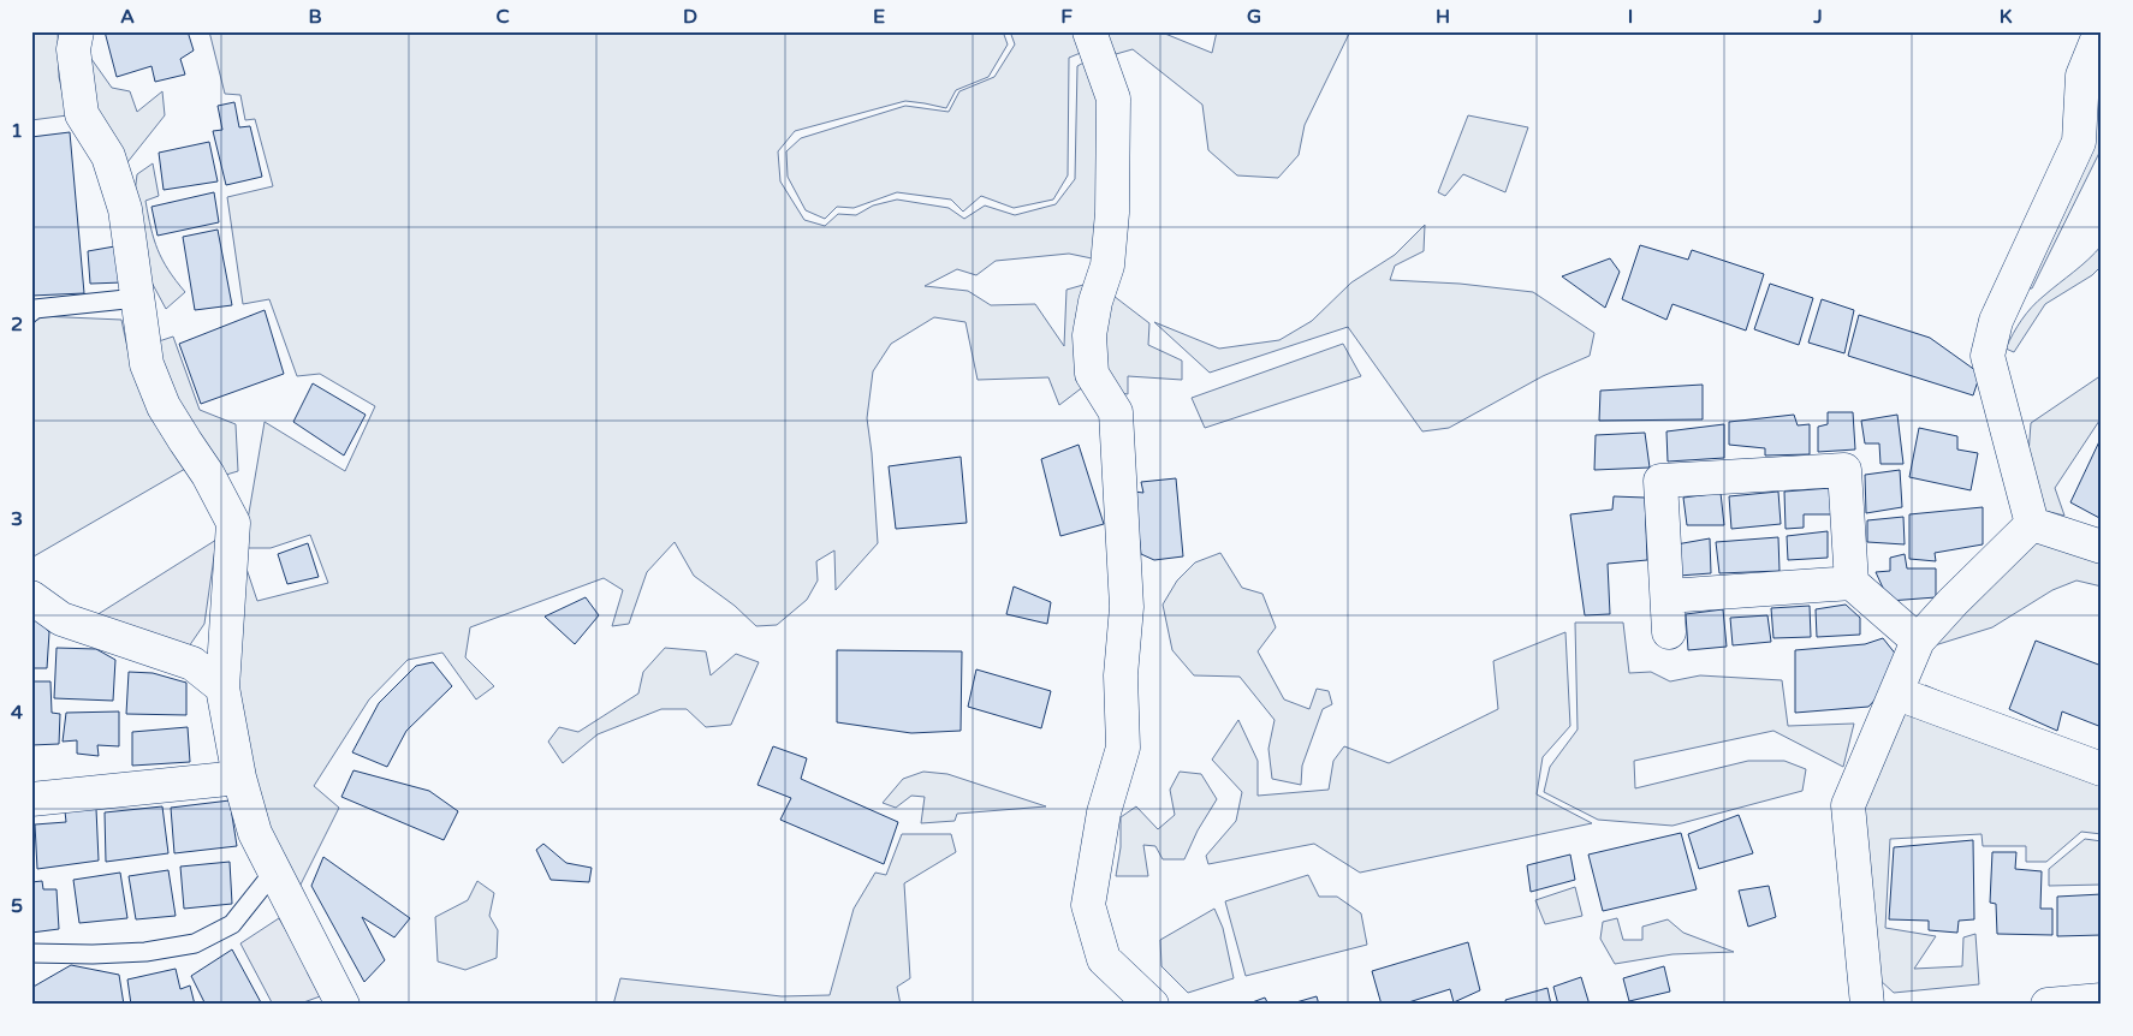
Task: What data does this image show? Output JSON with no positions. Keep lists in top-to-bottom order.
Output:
{
  "grid": {
    "columns": [
      "A",
      "B",
      "C",
      "D",
      "E",
      "F",
      "G",
      "H",
      "I",
      "J",
      "K"
    ],
    "rows": [
      "1",
      "2",
      "3",
      "4",
      "5"
    ]
  }
}
